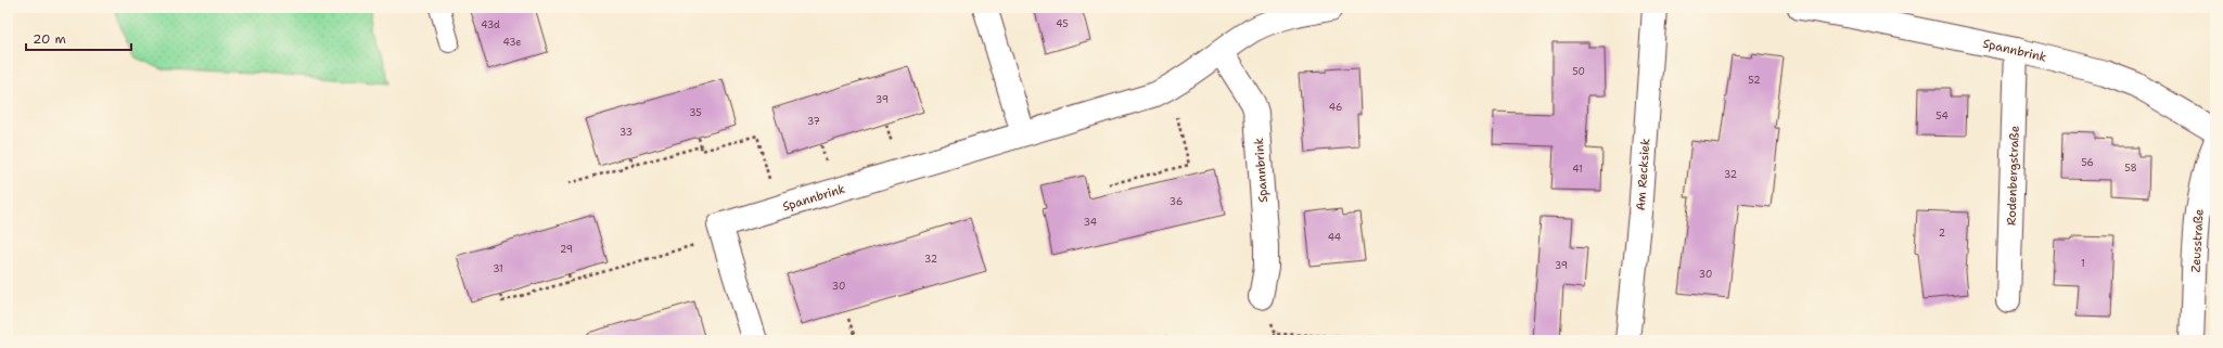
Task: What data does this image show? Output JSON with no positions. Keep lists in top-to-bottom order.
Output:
{
  "streets": {
    "street": [
      "Spannbrink",
      "Am Recksiek",
      "Rodenbergstraße",
      "Zeusstraße"
    ]
  },
  "crossings": [
    ["Spannbrink", "Rodenbergstraße"]
  ],
  "house_numbers": [
    "45",
    "43d",
    "43e",
    "50",
    "52",
    "39",
    "46",
    "35",
    "54",
    "37",
    "33",
    "56",
    "58",
    "41",
    "32",
    "36",
    "34",
    "2",
    "44",
    "29",
    "32",
    "1",
    "39",
    "31",
    "30",
    "30"
  ],
  "scale_bar": "20 m"
}
